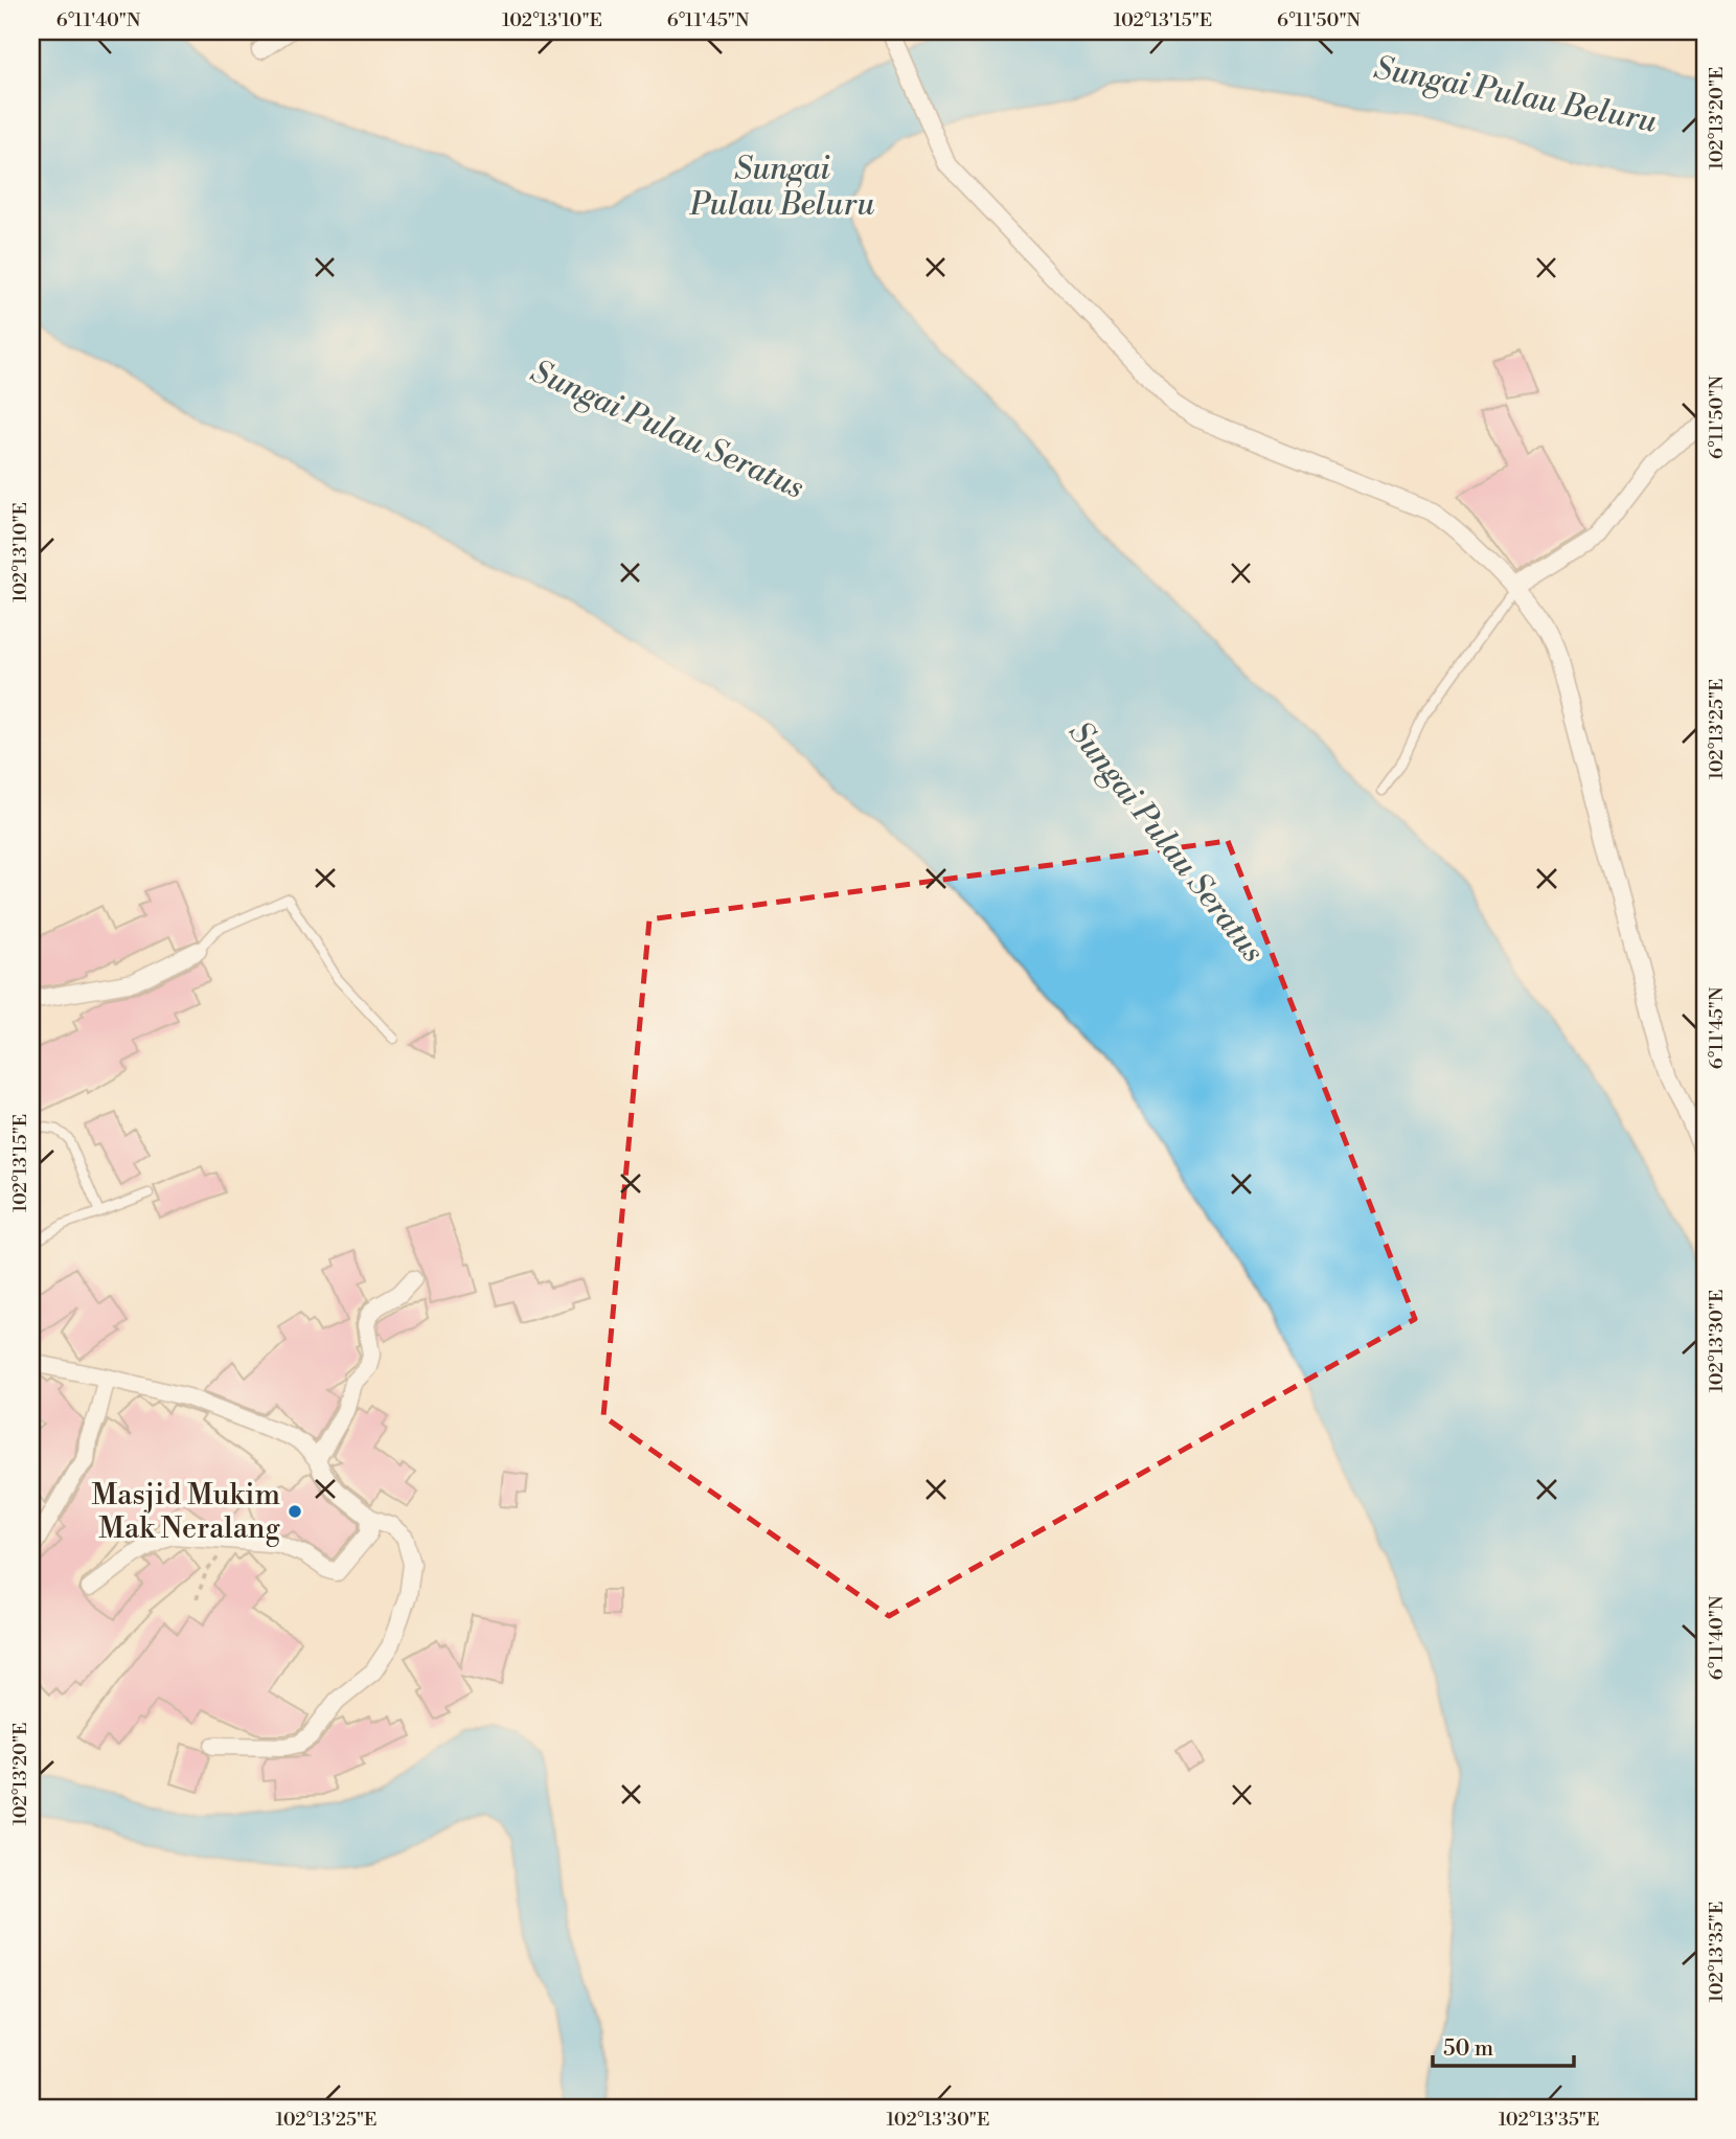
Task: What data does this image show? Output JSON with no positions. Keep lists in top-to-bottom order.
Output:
{
  "water": ["Sungai Pulau Beluru", "Sungai Pulau Seratus"],
  "places": ["Masjid Mukim Mak Neralang"],
  "scale_bar": "50 m",
  "coordinates": [
    "6°11'40\"N",
    "102°13'10\"E",
    "6°11'45\"N",
    "102°13'15\"E",
    "6°11'50\"N",
    "102°13'20\"E",
    "102°13'25\"E",
    "102°13'30\"E",
    "102°13'35\"E"
  ]
}
